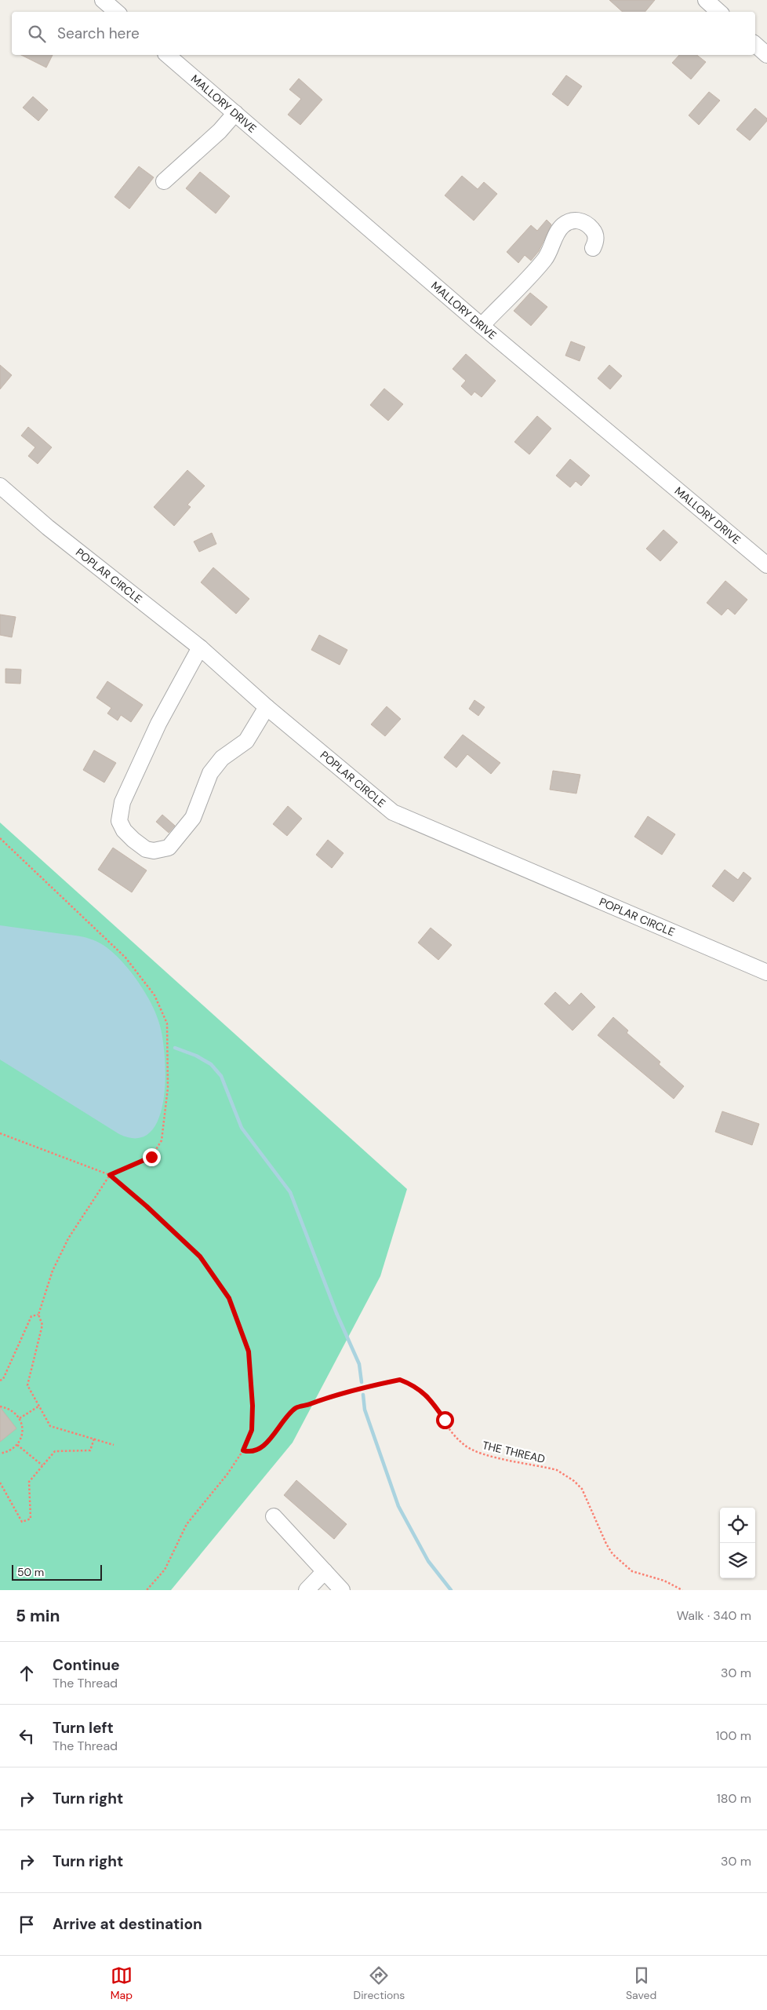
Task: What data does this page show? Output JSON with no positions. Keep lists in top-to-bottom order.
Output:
{
  "streets": {
    "street": ["MALLORY DRIVE", "POPLAR CIRCLE"],
    "path": ["THE THREAD"]
  },
  "scale_bar": "50 m",
  "page": {
    "search": "Search here",
    "scale": "50 m",
    "heading": ["5 min", "Walk · 340 m"],
    "list": [
      ["Continue", "The Thread", "30 m"],
      ["Turn left", "The Thread", "100 m"],
      ["Turn right", "180 m"],
      ["Turn right", "30 m"],
      "Arrive at destination"
    ],
    "nav": ["Map", "Directions", "Saved"]
  }
}
